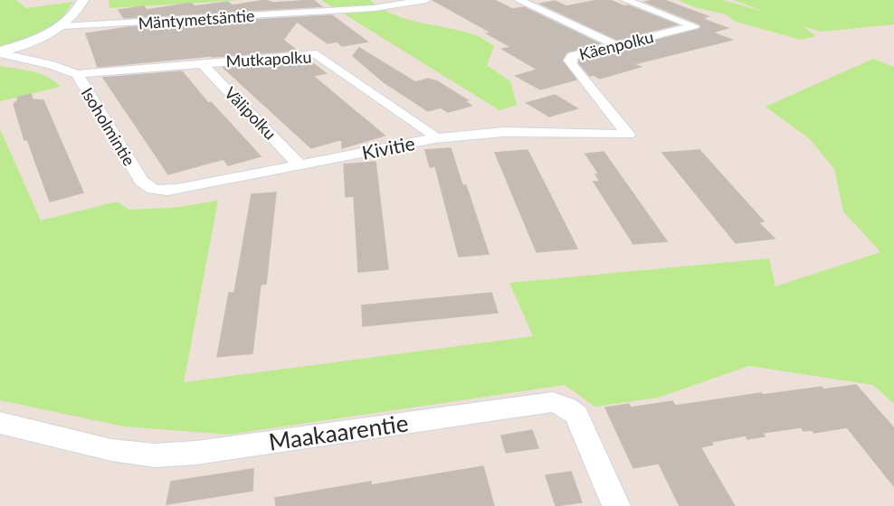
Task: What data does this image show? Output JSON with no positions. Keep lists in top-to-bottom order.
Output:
{
  "streets": {
    "street": [
      "Mäntymetsäntie",
      "Käenpolku",
      "Mutkapolku",
      "Välipolku",
      "Isoholmintie",
      "Kivitie",
      "Maakaarentie"
    ]
  },
  "crossings": [
    ["Mäntymetsäntie", "Isoholmintie"],
    ["Käenpolku", "Kivitie"],
    ["Mutkapolku", "Välipolku"],
    ["Mutkapolku", "Isoholmintie"],
    ["Mutkapolku", "Kivitie"],
    ["Välipolku", "Kivitie"],
    ["Isoholmintie", "Kivitie"]
  ]
}
